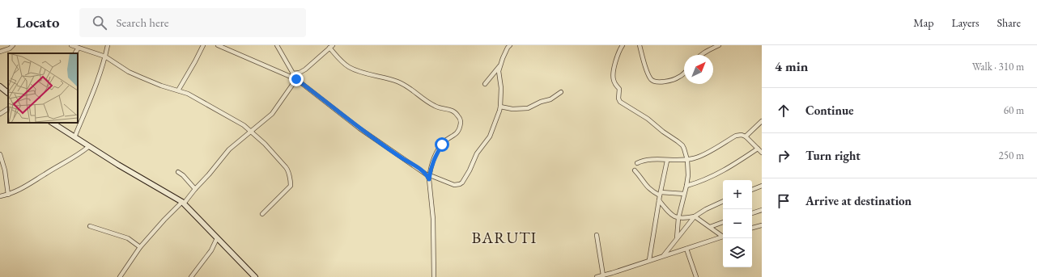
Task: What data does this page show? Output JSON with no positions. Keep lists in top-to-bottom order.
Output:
{
  "districts": ["BARUTI"],
  "north": "top right",
  "page": {
    "header": "Locato",
    "search": "Search here",
    "nav": ["Map", "Layers", "Share"],
    "heading": ["4 min", "Walk · 310 m"],
    "list": [
      ["Continue", "60 m"],
      ["Turn right", "250 m"],
      "Arrive at destination"
    ],
    "map_buttons": ["+", "−"]
  }
}
